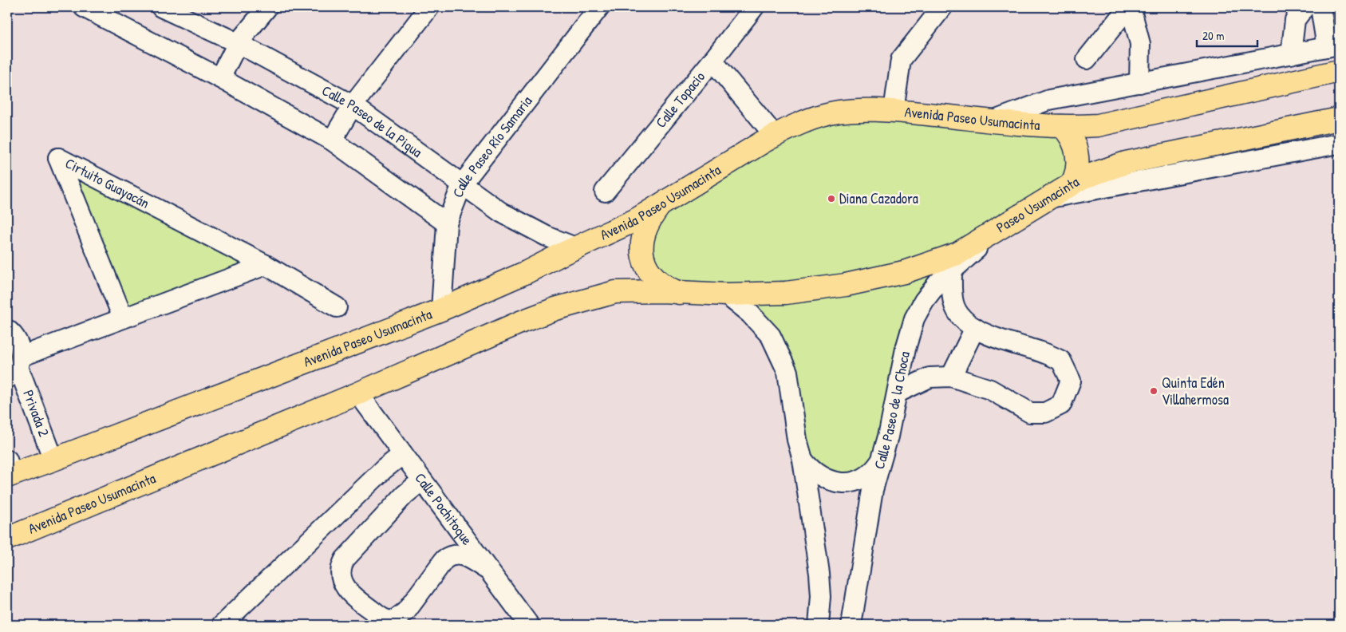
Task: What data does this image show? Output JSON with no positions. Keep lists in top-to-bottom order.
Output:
{
  "streets": {
    "main road": ["Avenida Paseo Usumacinta", "Paseo Usumacinta"],
    "street": [
      "Calle Topacio",
      "Calle Paseo de la Pigua",
      "Calle Paseo Río Samaria",
      "Cirtuito Guayacán",
      "Calle Paseo de la Choca",
      "Privada 2",
      "Calle Pochitoque"
    ]
  },
  "crossings": [
    ["Avenida Paseo Usumacinta", "Calle Paseo de la Pigua"],
    ["Avenida Paseo Usumacinta", "Calle Paseo Río Samaria"],
    ["Avenida Paseo Usumacinta", "Paseo Usumacinta"],
    ["Avenida Paseo Usumacinta", "Privada 2"],
    ["Avenida Paseo Usumacinta", "Calle Pochitoque"],
    ["Calle Paseo de la Pigua", "Calle Paseo Río Samaria"],
    ["Paseo Usumacinta", "Calle Paseo de la Choca"]
  ],
  "places": ["Diana Cazadora", "Quinta Edén Villahermosa"],
  "scale_bar": "20 m"
}
